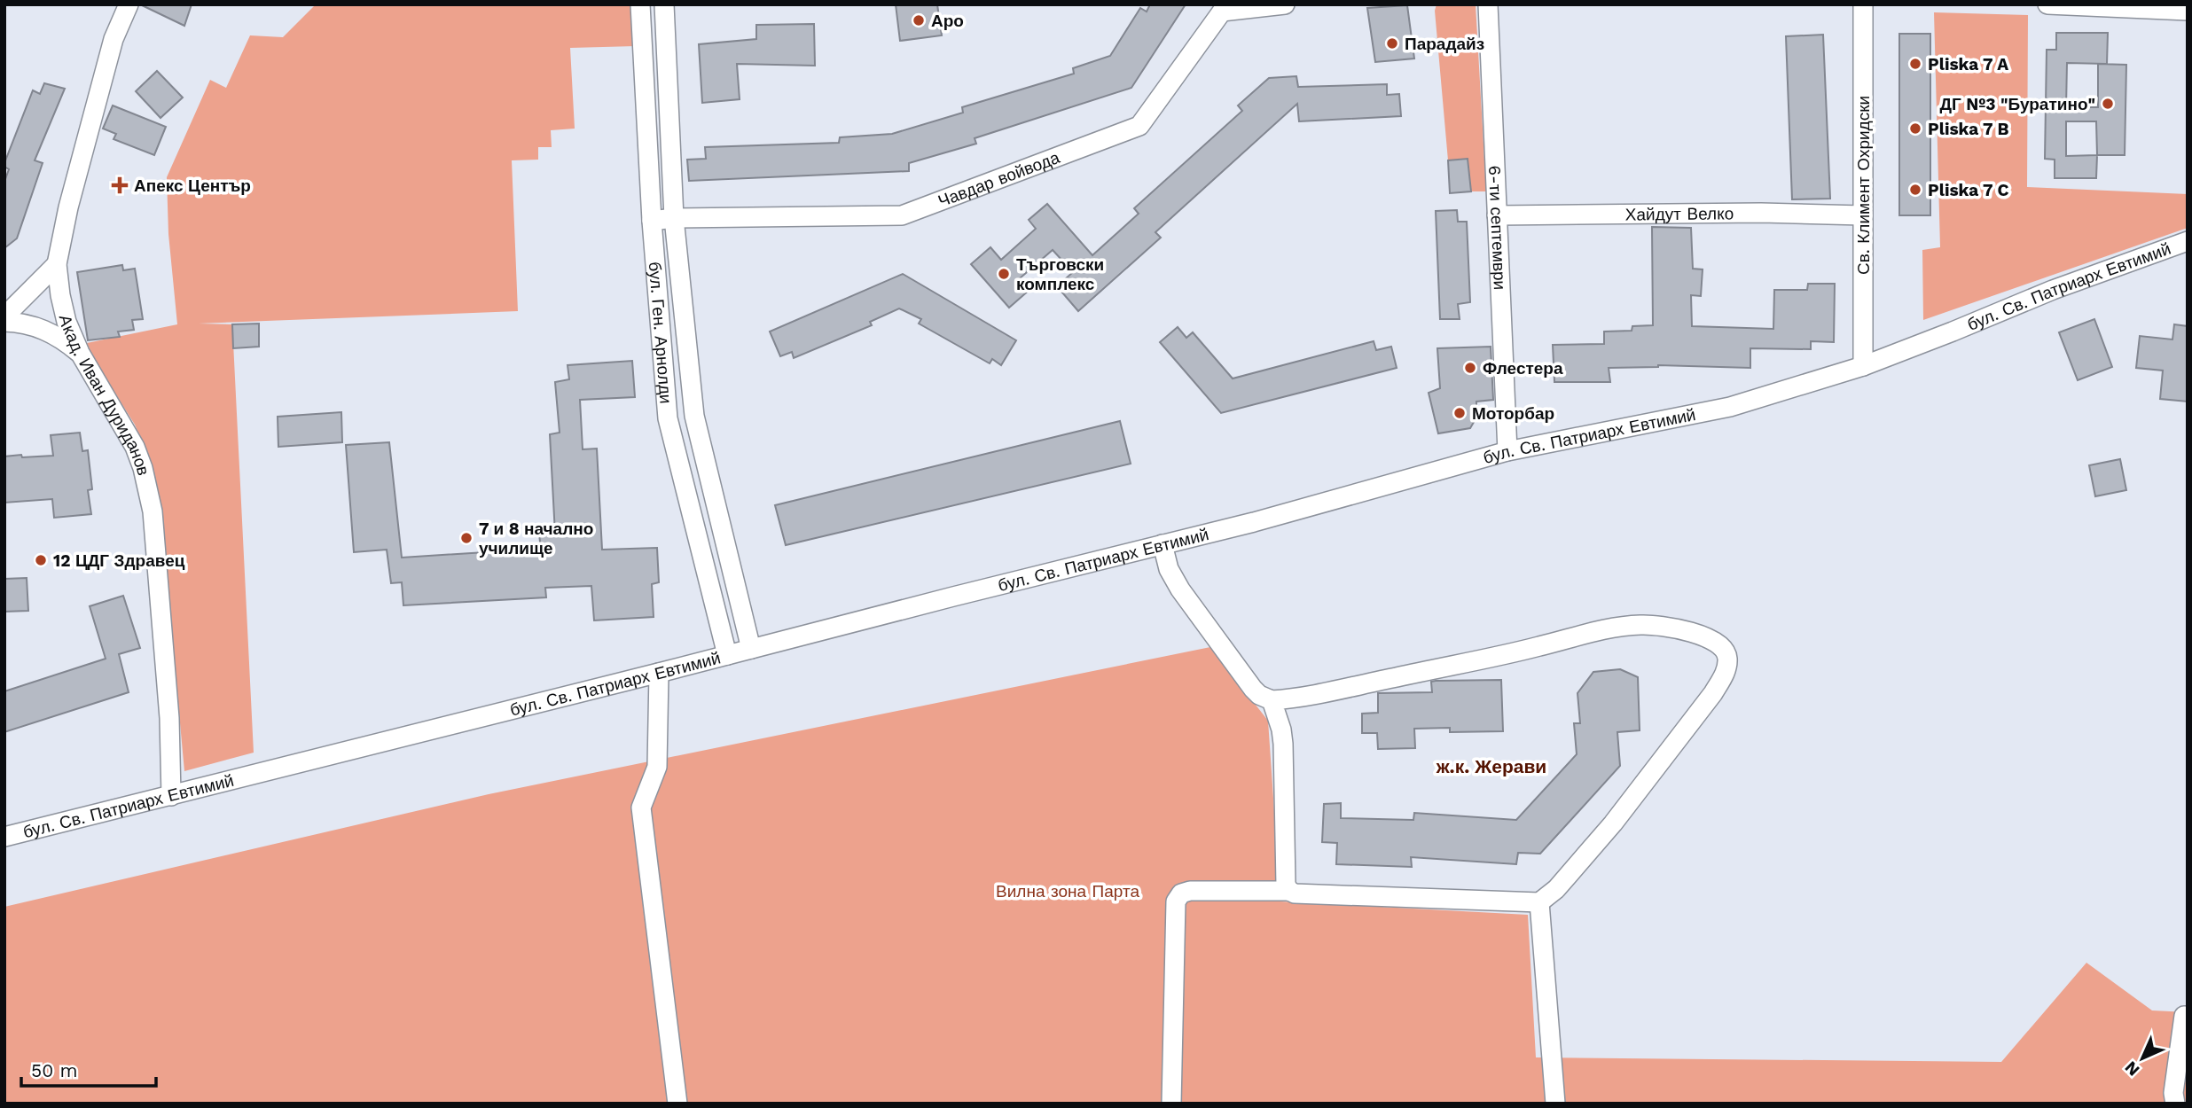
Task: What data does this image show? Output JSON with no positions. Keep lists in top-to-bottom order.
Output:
{
  "streets": {
    "street": [
      "Чавдар войвода",
      "Св. Климент Охридски",
      "Хайдут Велко",
      "6-ти септември",
      "бул. Св. Патриарх Евтимий",
      "бул. Ген. Арнолди",
      "Акад. Иван Дуриданов"
    ]
  },
  "crossings": [
    ["Чавдар войвода", "бул. Ген. Арнолди"],
    ["Св. Климент Охридски", "Хайдут Велко"],
    ["Св. Климент Охридски", "бул. Св. Патриарх Евтимий"],
    ["Хайдут Велко", "6-ти септември"],
    ["6-ти септември", "бул. Св. Патриарх Евтимий"],
    ["бул. Св. Патриарх Евтимий", "бул. Ген. Арнолди"],
    ["бул. Св. Патриарх Евтимий", "Акад. Иван Дуриданов"]
  ],
  "districts": ["ж.к. Жерави"],
  "parks": ["Вилна зона Парта"],
  "places": {
    "other": [
      "Аро",
      "Парадайз",
      "Pliska 7 A",
      "ДГ №3 \"Буратино\"",
      "Pliska 7 B",
      "Pliska 7 C",
      "Търговски комплекс",
      "Флестера",
      "Моторбар",
      "7 и 8 начално училище",
      "12 ЦДГ Здравец"
    ],
    "health": ["Апекс Център"]
  },
  "scale_bar": "50 m",
  "north": "bottom left"
}
